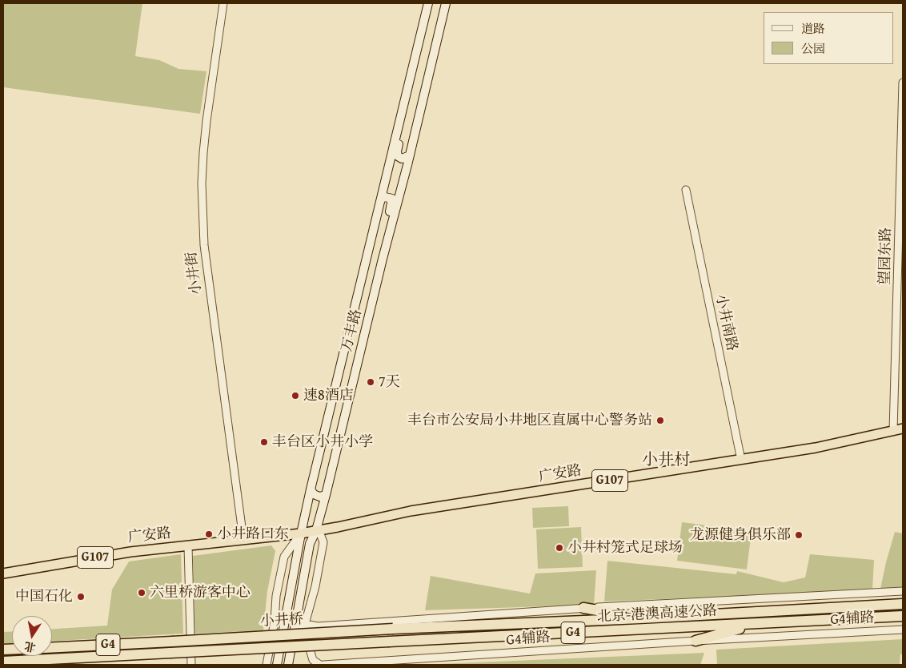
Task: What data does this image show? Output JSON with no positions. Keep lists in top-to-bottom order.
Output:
{
  "streets": {
    "highway": [
      "广安路",
      "G107",
      "北京-港澳高速公路",
      "小井桥",
      "G4"
    ],
    "main road": ["万丰路"],
    "street": [
      "望园东路",
      "小井街",
      "小井南路",
      "G4辅路"
    ]
  },
  "crossings": [
    ["望园东路", "广安路"],
    ["小井街", "广安路"],
    ["小井南路", "广安路"],
    ["万丰路", "广安路"],
    ["万丰路", "G107"],
    ["广安路", "G107"],
    ["北京-港澳高速公路", "小井桥"]
  ],
  "districts": ["小井村"],
  "places": [
    "7天",
    "速8酒店",
    "丰台市公安局小井地区直属中心警务站",
    "丰台区小井小学",
    "小井路口东",
    "龙源健身俱乐部",
    "小井村笼式足球场",
    "六里桥游客中心",
    "中国石化"
  ],
  "legend": ["道路", "公园"],
  "north": "bottom"
}
